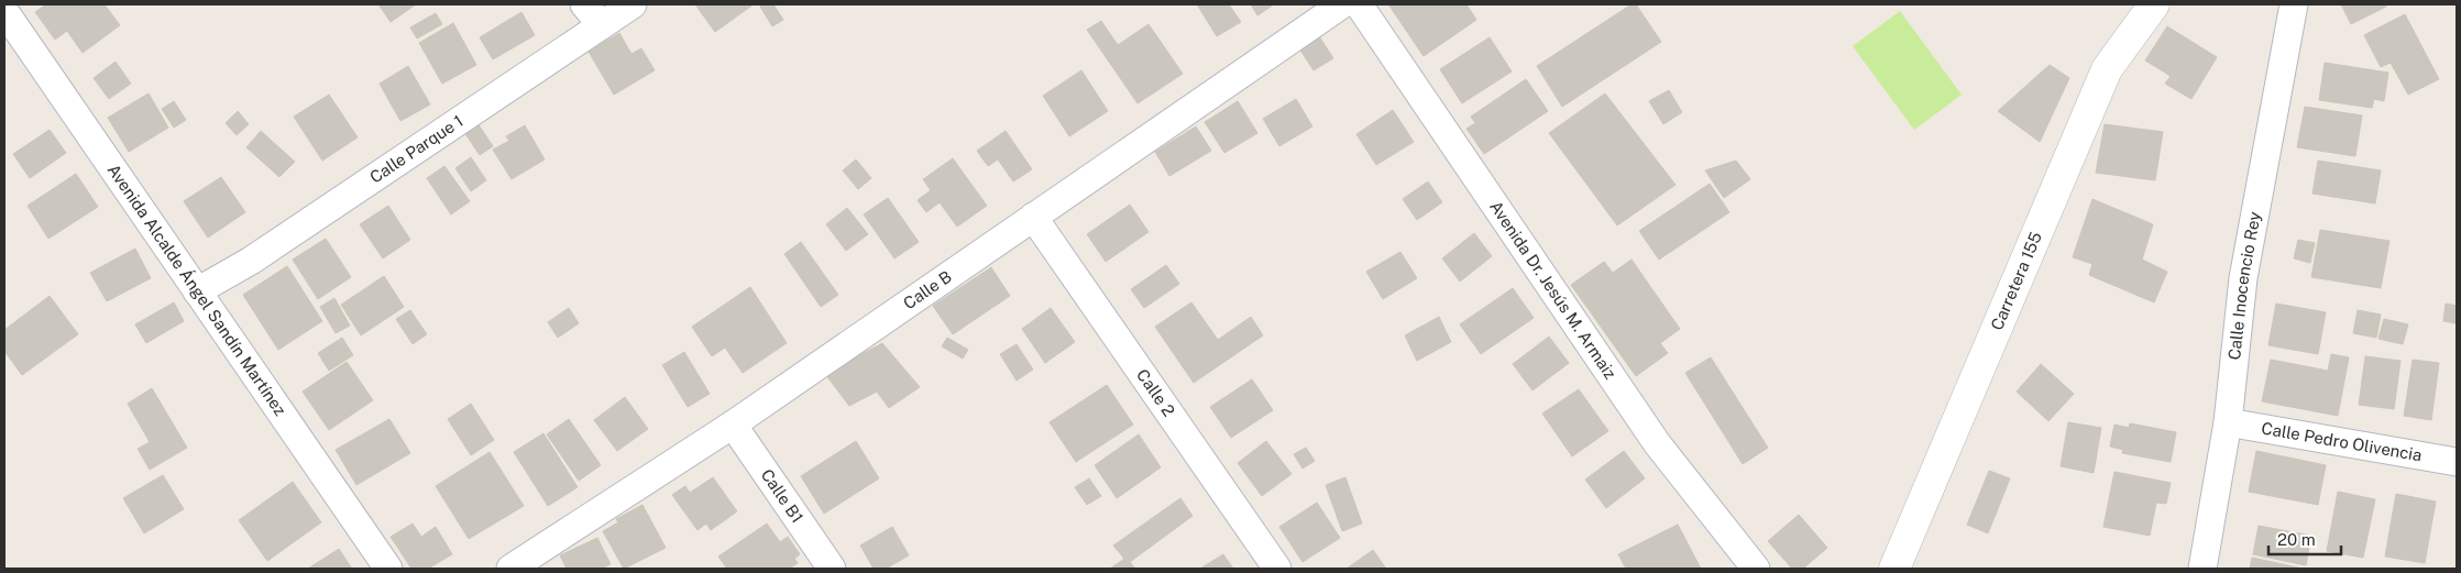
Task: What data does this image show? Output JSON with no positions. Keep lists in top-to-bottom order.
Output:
{
  "streets": {
    "street": [
      "Calle Parque 1",
      "Carretera 155",
      "Calle Inocencio Rey",
      "Calle B",
      "Avenida Alcalde Ángel Sandín Martínez",
      "Avenida Dr. Jesús M. Armaiz",
      "Calle 2",
      "Calle Pedro Olivencia",
      "Calle B1"
    ]
  },
  "crossings": [
    ["Calle Parque 1", "Avenida Alcalde Ángel Sandín Martínez"],
    ["Calle Inocencio Rey", "Calle Pedro Olivencia"],
    ["Calle B", "Calle 2"],
    ["Calle B", "Calle B1"]
  ],
  "scale_bar": "20 m"
}
